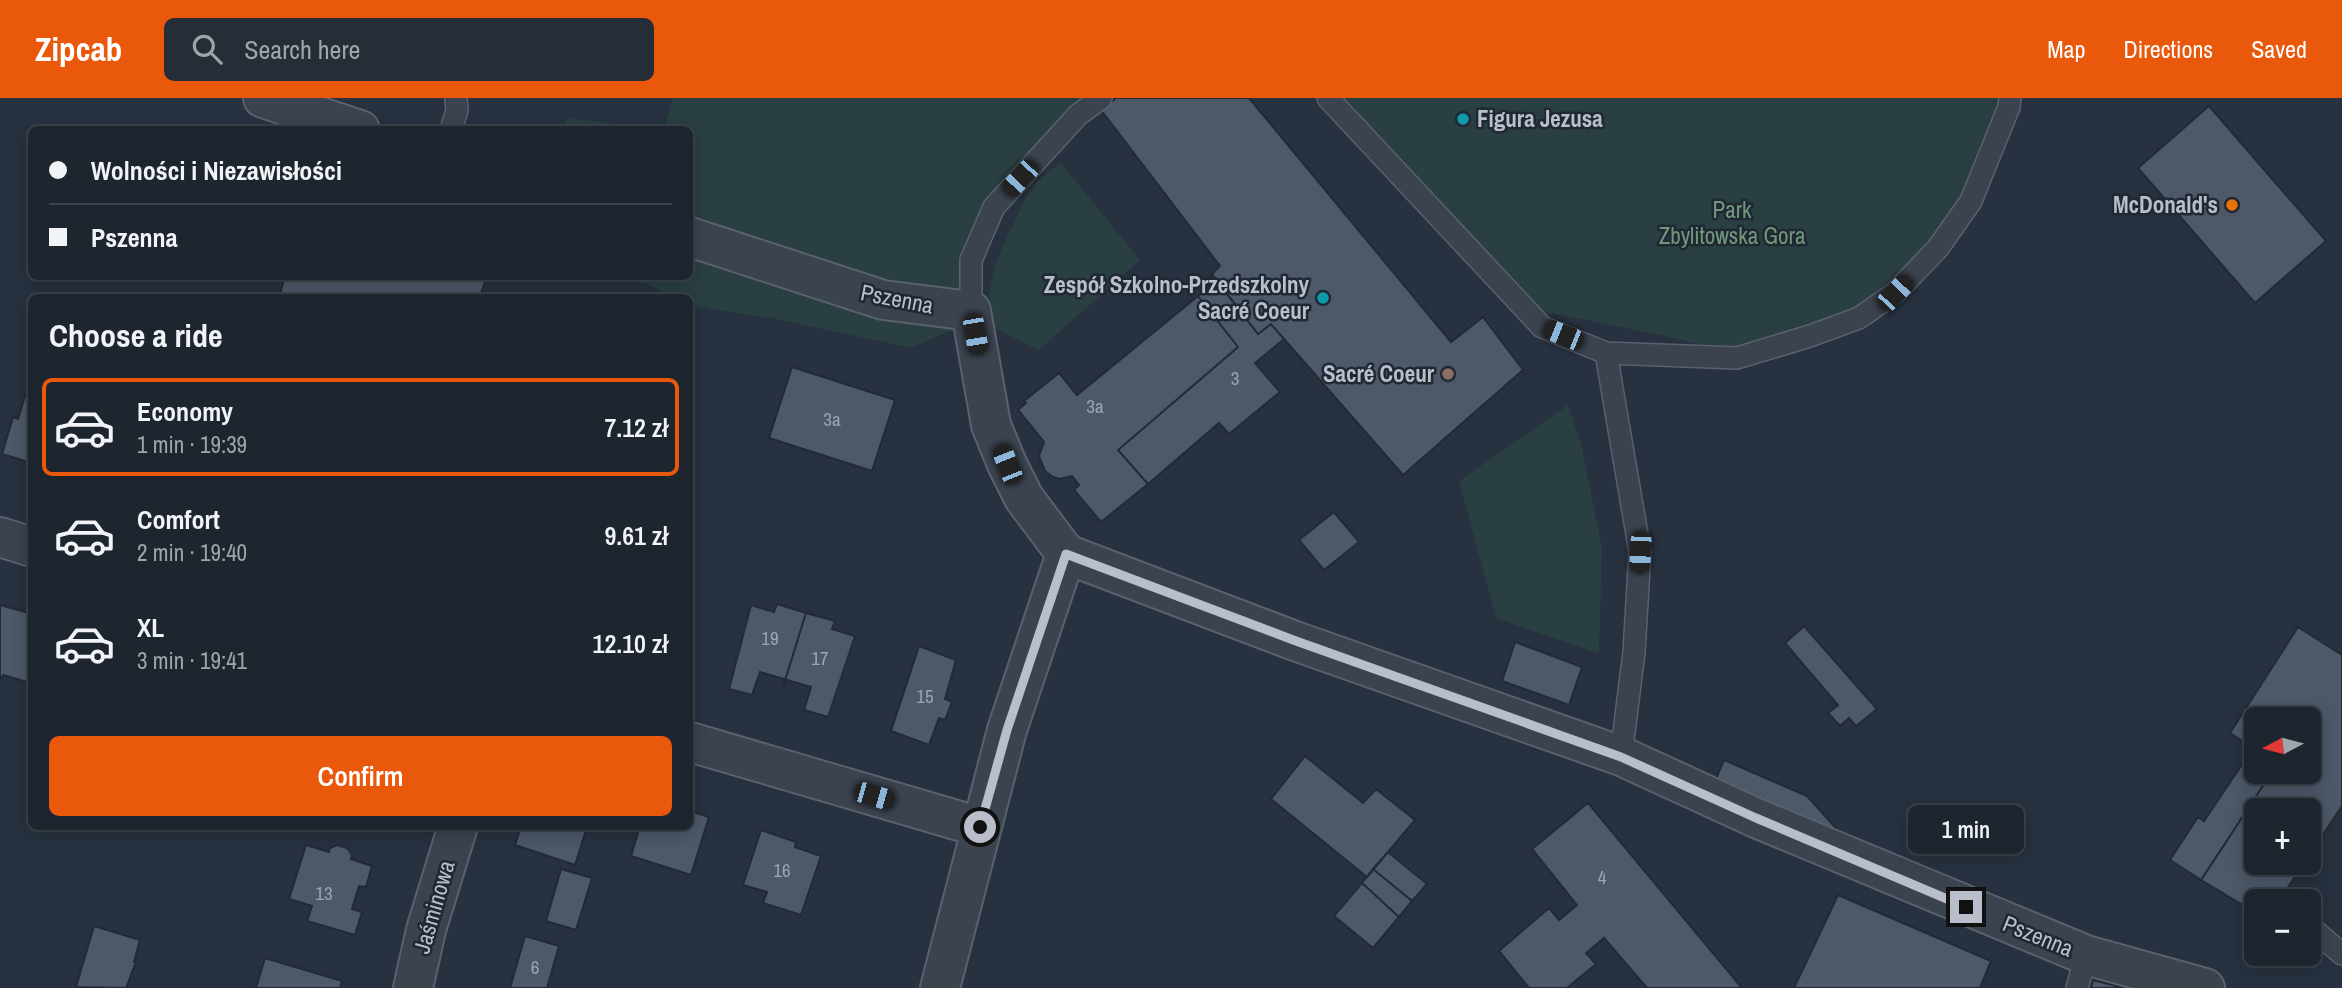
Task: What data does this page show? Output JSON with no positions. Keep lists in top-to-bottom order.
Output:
{
  "streets": {
    "street": ["Pszenna", "Jaśminowa"]
  },
  "parks": ["Park Zbylitowska Gora"],
  "places": [
    "Figura Jezusa",
    "McDonald's",
    "Zespół Szkolno-Przedszkolny Sacré Coeur",
    "Sacré Coeur"
  ],
  "house_numbers": [
    "3",
    "3a",
    "3a",
    "19",
    "17",
    "15",
    "16",
    "4",
    "13",
    "6"
  ],
  "north": "left",
  "page": {
    "header": "Zipcab",
    "search": "Search here",
    "nav": ["Map", "Directions", "Saved"],
    "banner": ["Wolności i Niezawisłości", "Pszenna"],
    "heading": "Choose a ride",
    "list": [
      {
        "name": "Economy",
        "note": "1 min · 19:39",
        "value": "7.12 zł"
      },
      {
        "name": "Comfort",
        "note": "2 min · 19:40",
        "value": "9.61 zł"
      },
      {
        "name": "XL",
        "note": "3 min · 19:41",
        "value": "12.10 zł"
      }
    ],
    "map_buttons": ["+", "−"],
    "buttons": "Confirm",
    "bubble": "1 min"
  }
}
